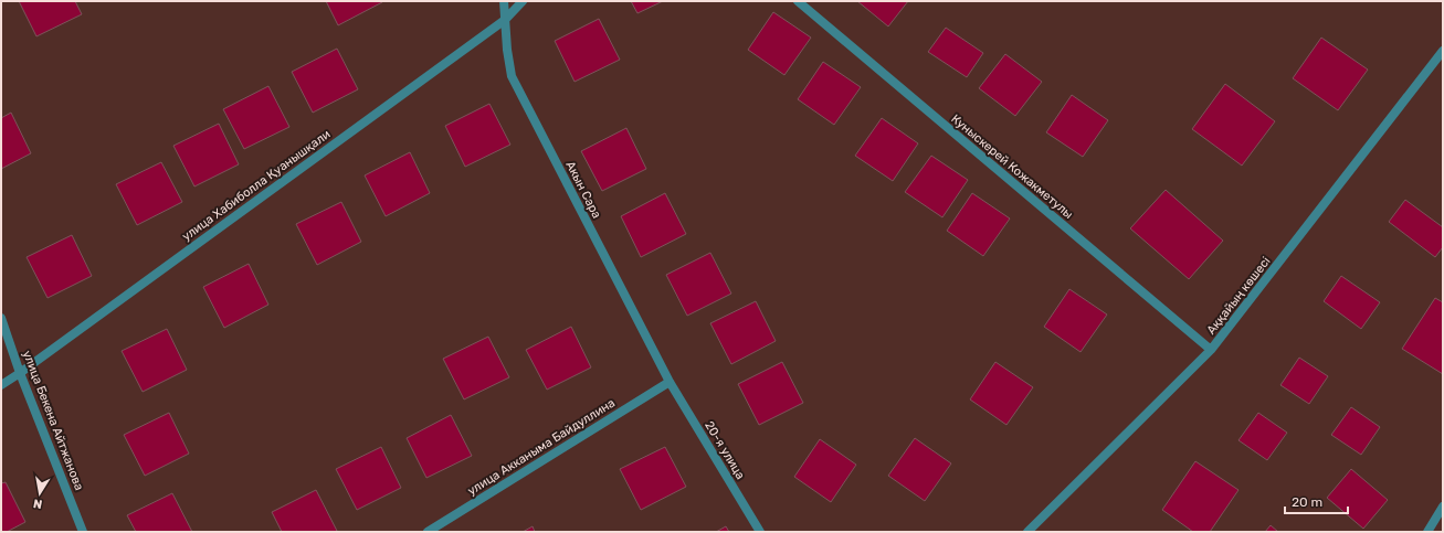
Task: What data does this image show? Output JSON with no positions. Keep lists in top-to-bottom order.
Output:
{
  "streets": {
    "street": [
      "Куныскерей Кожакметулы",
      "улица Хабиболла Қуанышқали",
      "Акын Сара",
      "Аққайың көшесі",
      "улица Бекена Айтжанова",
      "улица Акканыма Байдуллина",
      "20-я улица"
    ]
  },
  "crossings": [
    ["Куныскерей Кожакметулы", "Аққайың көшесі"],
    ["улица Хабиболла Қуанышқали", "Акын Сара"],
    ["улица Хабиболла Қуанышқали", "улица Бекена Айтжанова"],
    ["Акын Сара", "улица Акканыма Байдуллина"],
    ["Акын Сара", "20-я улица"],
    ["улица Акканыма Байдуллина", "20-я улица"]
  ],
  "scale_bar": "20 m",
  "north": "bottom"
}
